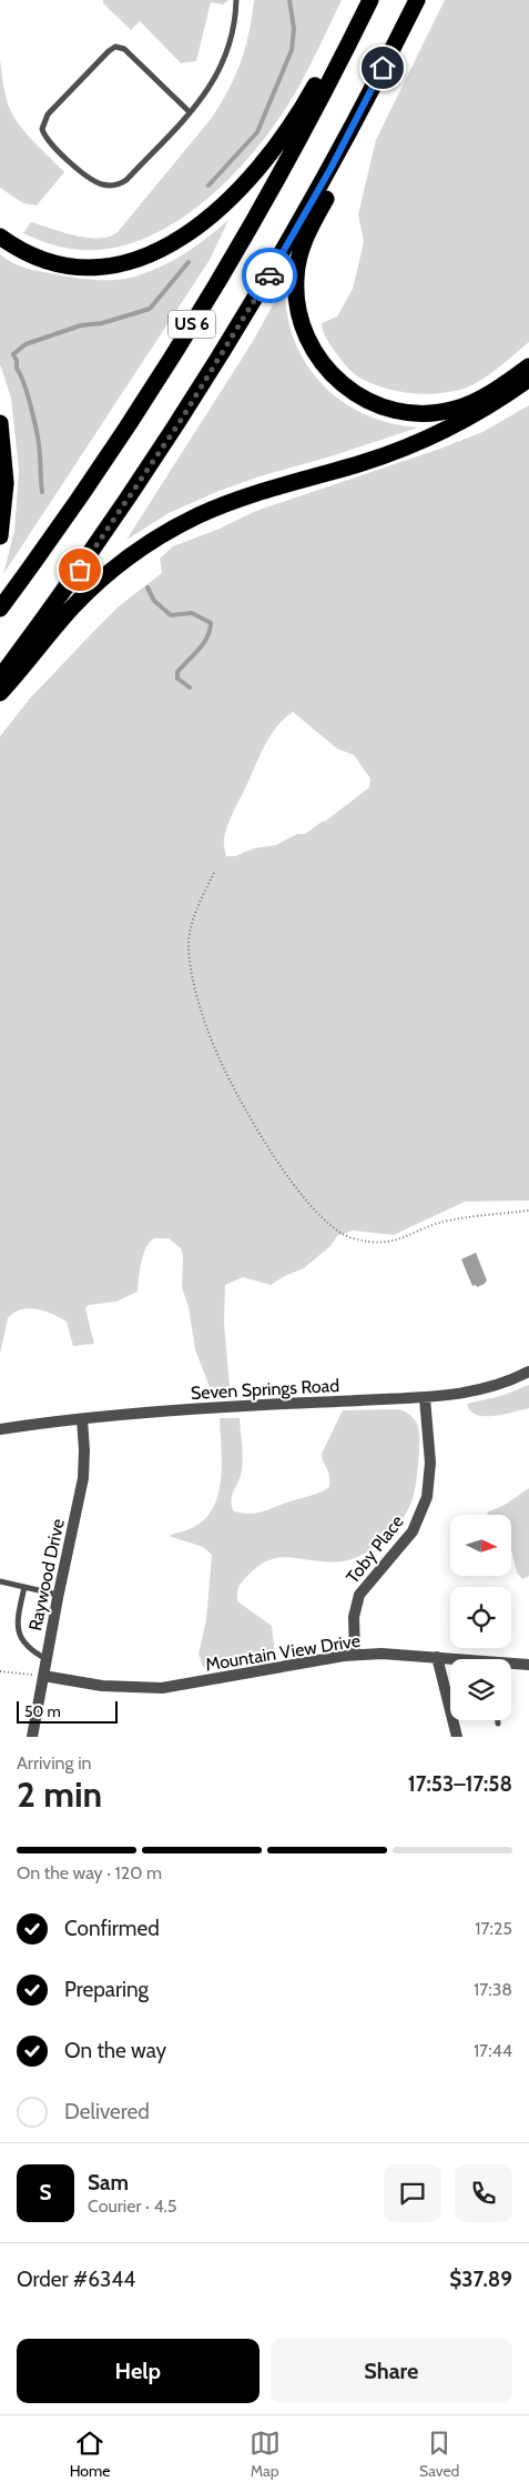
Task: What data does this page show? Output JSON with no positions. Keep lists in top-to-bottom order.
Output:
{
  "streets": {
    "highway": ["US 6"],
    "street": [
      "Seven Springs Road",
      "Toby Place",
      "Raywood Drive",
      "Mountain View Drive"
    ]
  },
  "crossings": [
    ["Seven Springs Road", "Toby Place"],
    ["Seven Springs Road", "Raywood Drive"],
    ["Toby Place", "Mountain View Drive"],
    ["Raywood Drive", "Mountain View Drive"]
  ],
  "scale_bar": "50 m",
  "north": "right",
  "page": {
    "scale": "50 m",
    "heading": ["2 min", "Arriving in", "17:53–17:58"],
    "panel": [
      "Sam",
      "Courier · 4.5",
      "Order #6344",
      "$37.89"
    ],
    "bar": "On the way · 120 m",
    "list": [
      ["Confirmed", "17:25"],
      ["Preparing", "17:38"],
      ["On the way", "17:44"],
      "Delivered"
    ],
    "round": "S",
    "buttons": ["Help", "Share"],
    "tabs": ["Home", "Map", "Saved"]
  }
}
